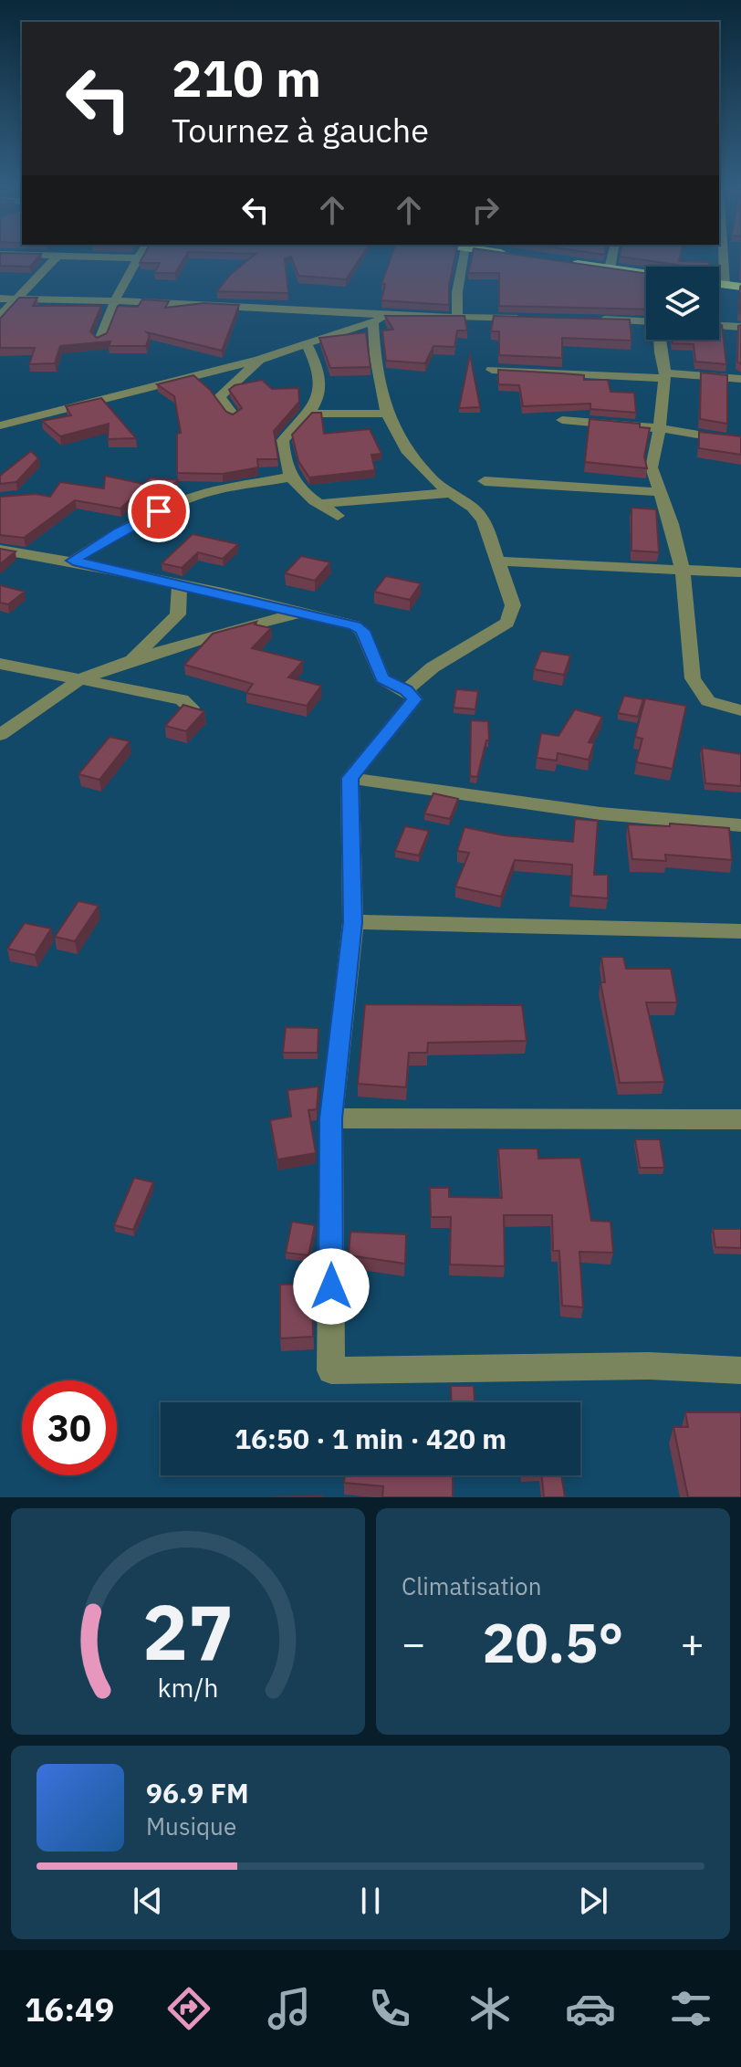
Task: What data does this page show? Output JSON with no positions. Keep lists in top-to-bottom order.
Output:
{
  "page": {
    "turn": ["210 m", "Tournez à gauche"],
    "limit": "30",
    "trip": "16:50 · 1 min · 420 m",
    "tile": "Climatisation",
    "heat": ["−", "20.5°", "+"],
    "song": ["96.9 FM", "Musique"],
    "tabs": "16:49",
    "gauge": ["27", "km/h"]
  }
}
